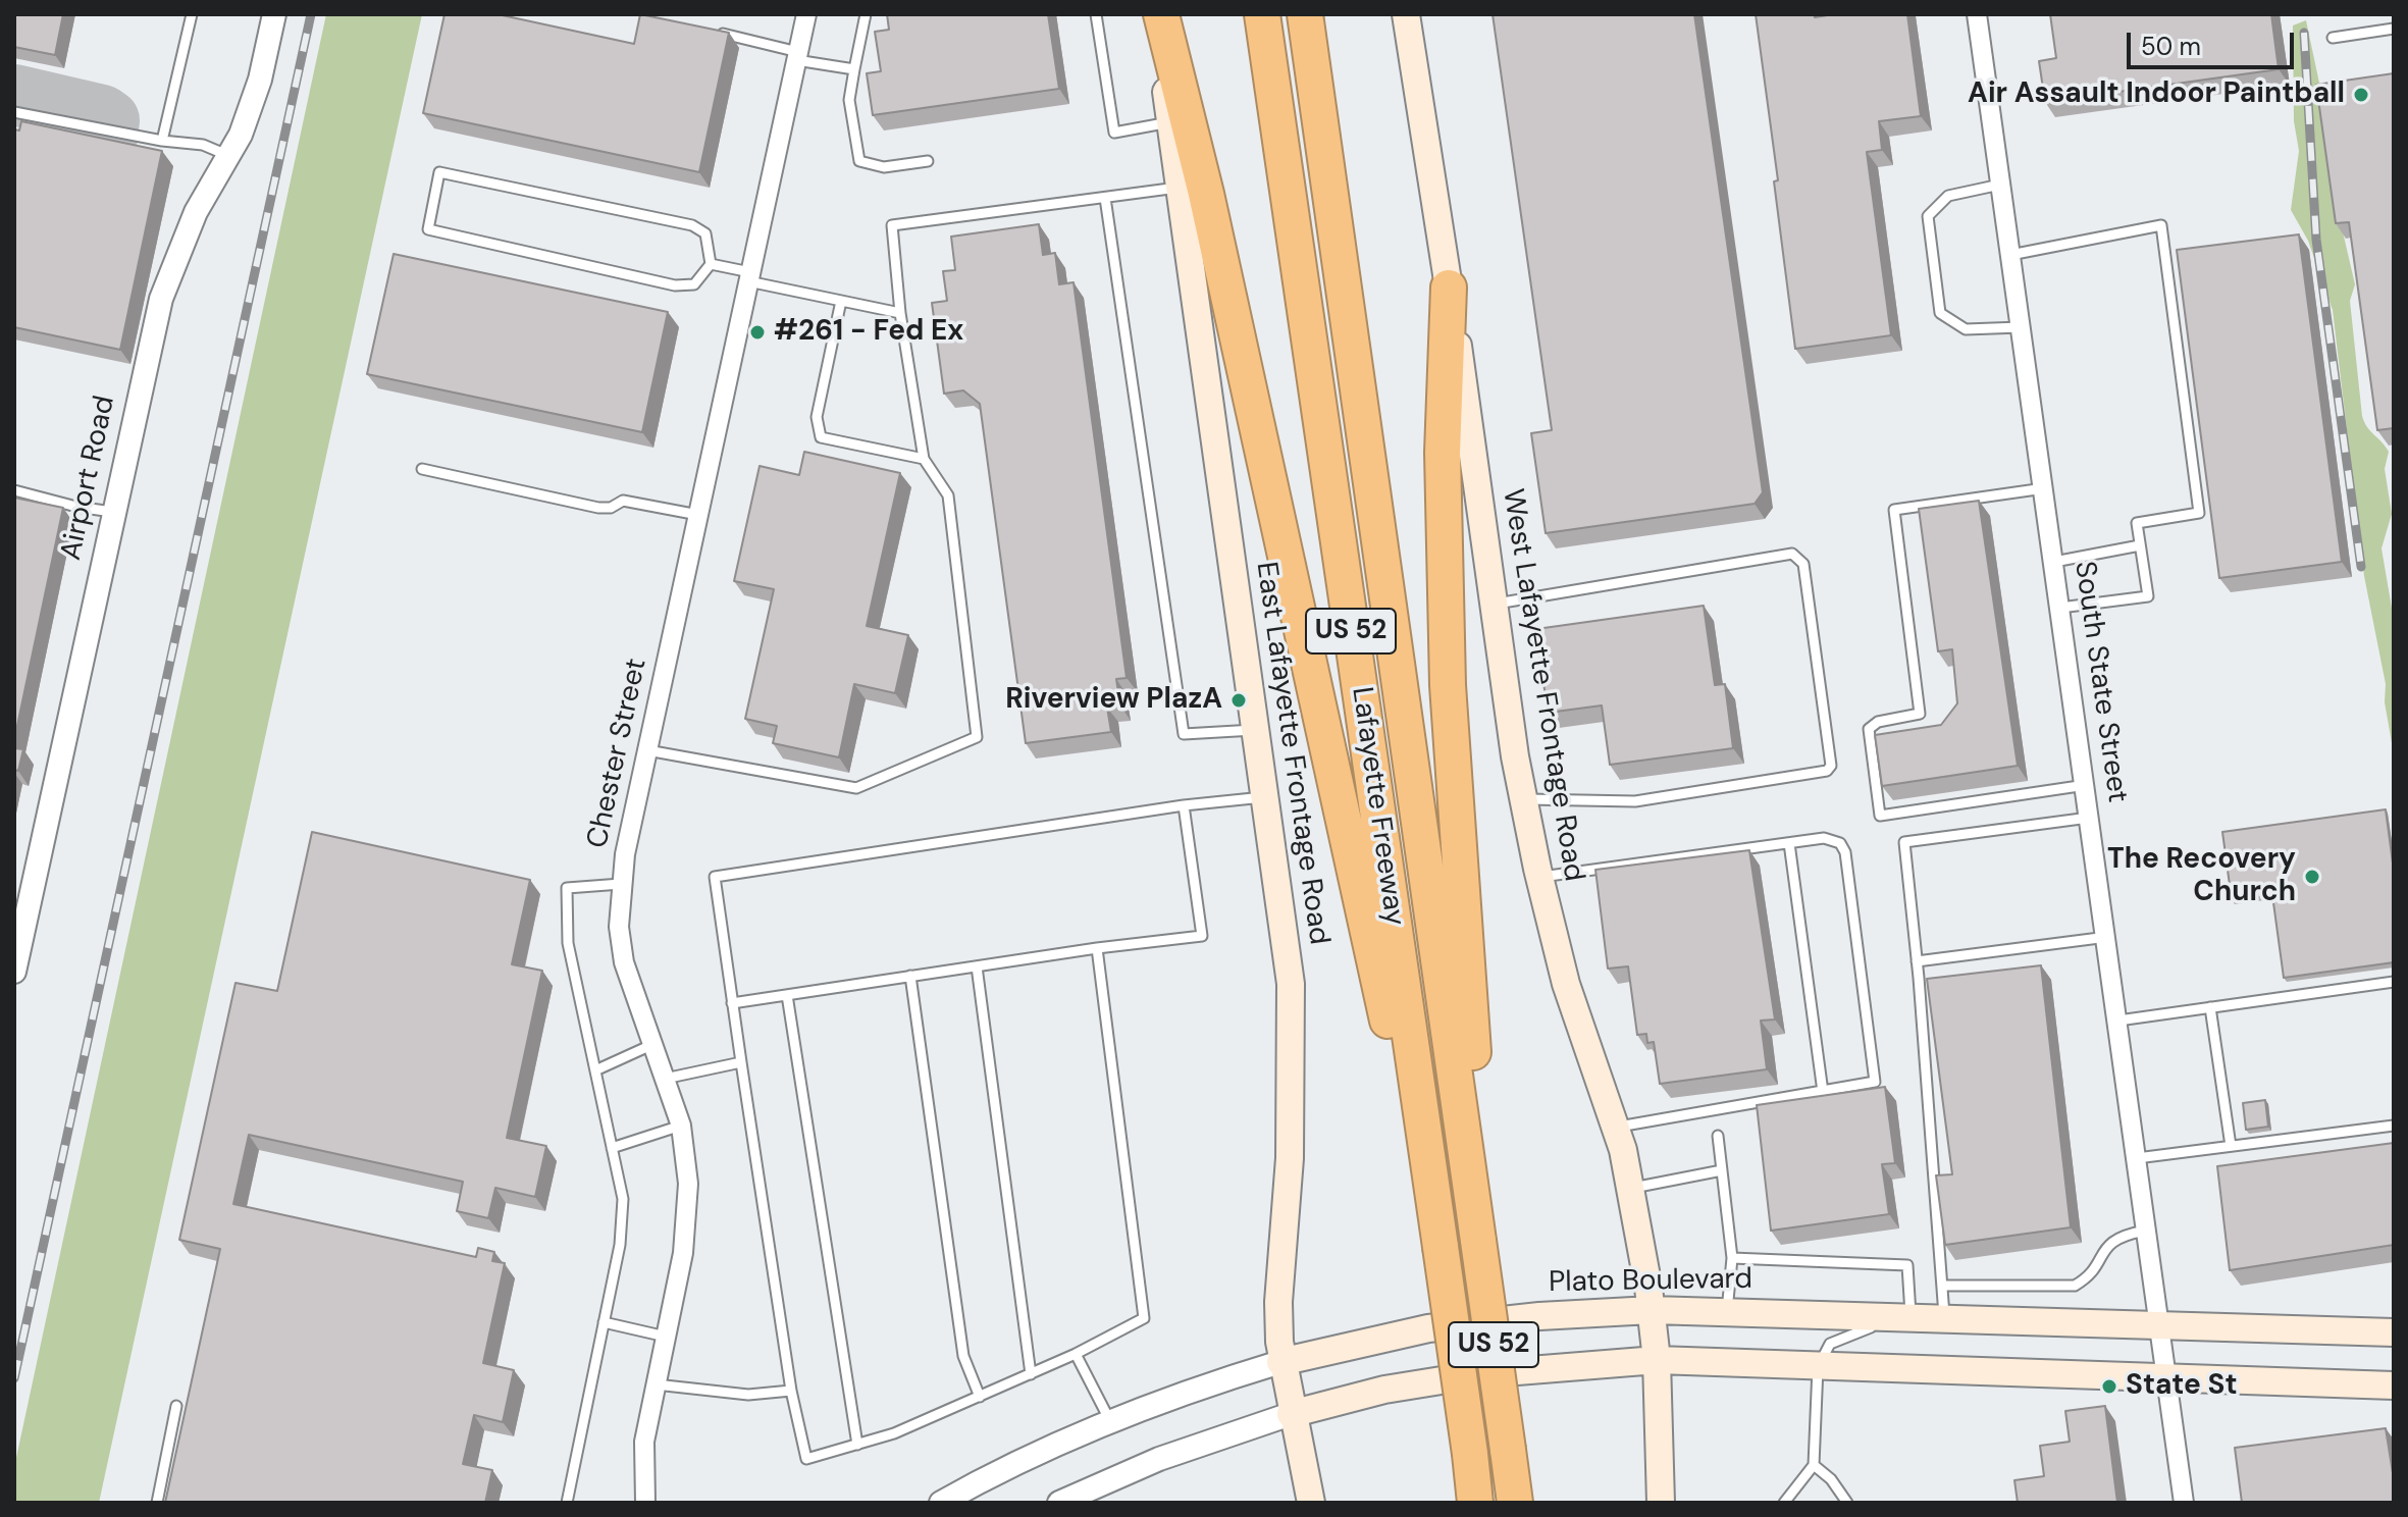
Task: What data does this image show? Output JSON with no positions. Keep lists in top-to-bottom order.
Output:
{
  "streets": {
    "highway": ["US 52", "Lafayette Freeway"],
    "main road": ["West Lafayette Frontage Road", "East Lafayette Frontage Road", "Plato Boulevard"],
    "street": ["Airport Road", "South State Street", "Chester Street"]
  },
  "crossings": [
    ["South State Street", "Plato Boulevard"],
    ["West Lafayette Frontage Road", "Plato Boulevard"],
    ["East Lafayette Frontage Road", "Plato Boulevard"]
  ],
  "places": [
    "Air Assault Indoor Paintball",
    "#261 - Fed Ex",
    "Riverview PlazA",
    "The Recovery Church",
    "State St"
  ],
  "scale_bar": "50 m"
}
